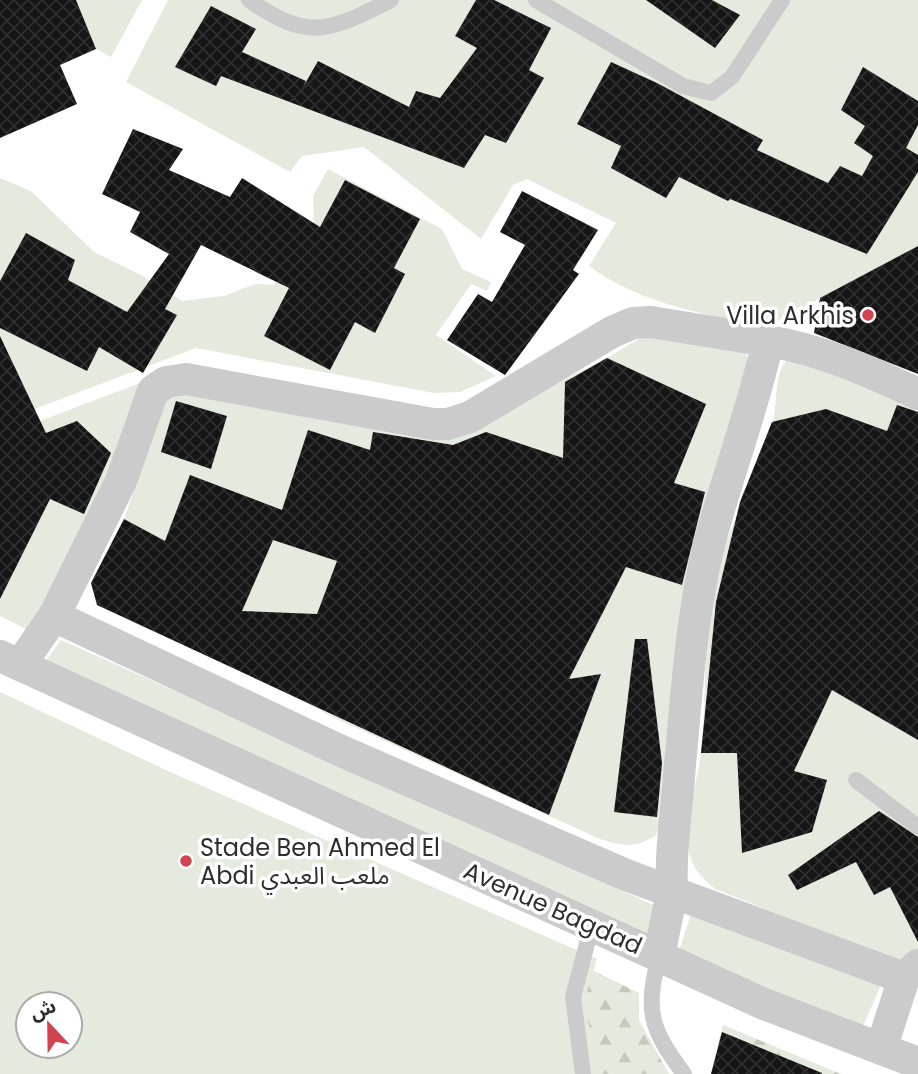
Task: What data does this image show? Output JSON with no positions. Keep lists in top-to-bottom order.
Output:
{
  "streets": {
    "street": ["Avenue Bagdad"]
  },
  "places": ["Villa Arkhis", "Stade Ben Ahmed El Abdi ملعب العبدي"],
  "north": "top"
}
